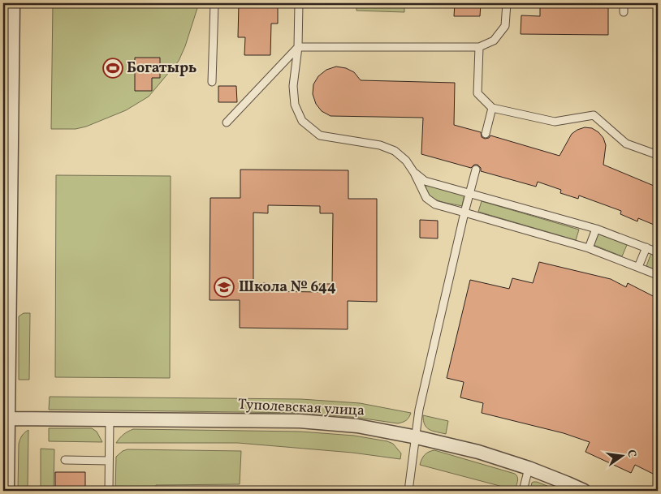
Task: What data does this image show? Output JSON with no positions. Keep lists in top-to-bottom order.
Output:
{
  "streets": {
    "street": ["Туполевская улица"]
  },
  "places": {
    "sports": ["Богатырь"],
    "school or university": ["Школа № 644"]
  },
  "north": "right"
}
